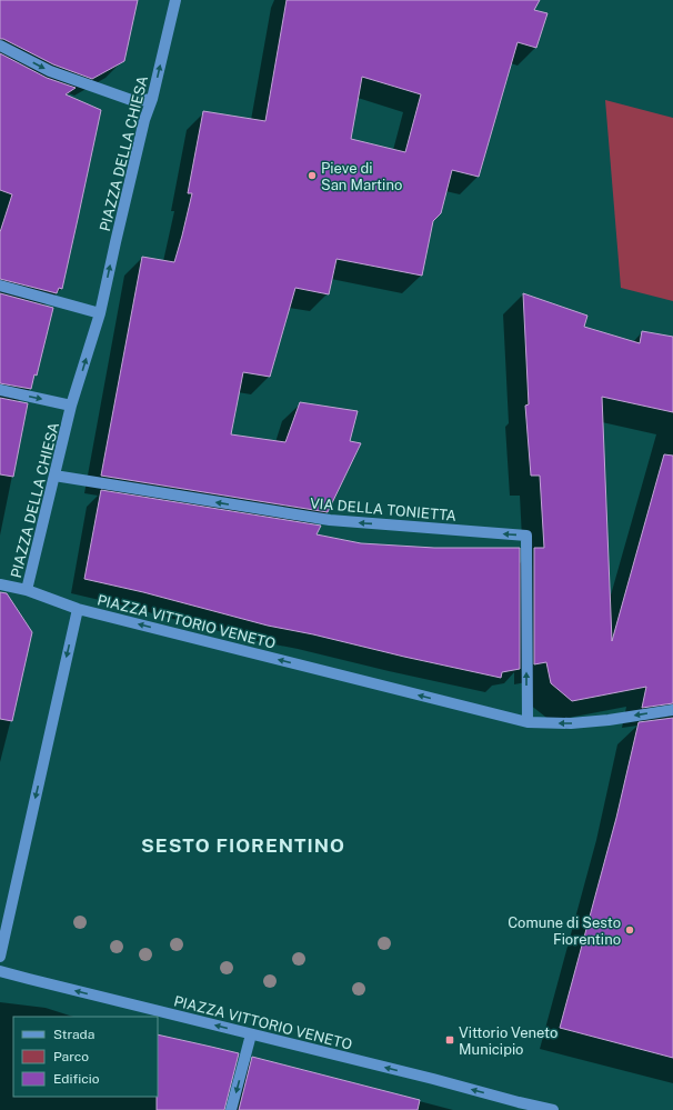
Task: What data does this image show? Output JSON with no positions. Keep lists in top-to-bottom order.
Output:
{
  "streets": {
    "street": ["PIAZZA DELLA CHIESA", "VIA DELLA TONIETTA", "PIAZZA VITTORIO VENETO"]
  },
  "crossings": [
    ["PIAZZA DELLA CHIESA", "VIA DELLA TONIETTA"],
    ["VIA DELLA TONIETTA", "PIAZZA VITTORIO VENETO"]
  ],
  "one_way": ["PIAZZA DELLA CHIESA", "VIA DELLA TONIETTA"],
  "districts": ["SESTO FIORENTINO"],
  "places": {
    "other": ["Pieve di San Martino", "Comune di Sesto Fiorentino"],
    "transit": ["Vittorio Veneto Municipio"]
  },
  "legend": ["Strada", "Parco", "Edificio"]
}
